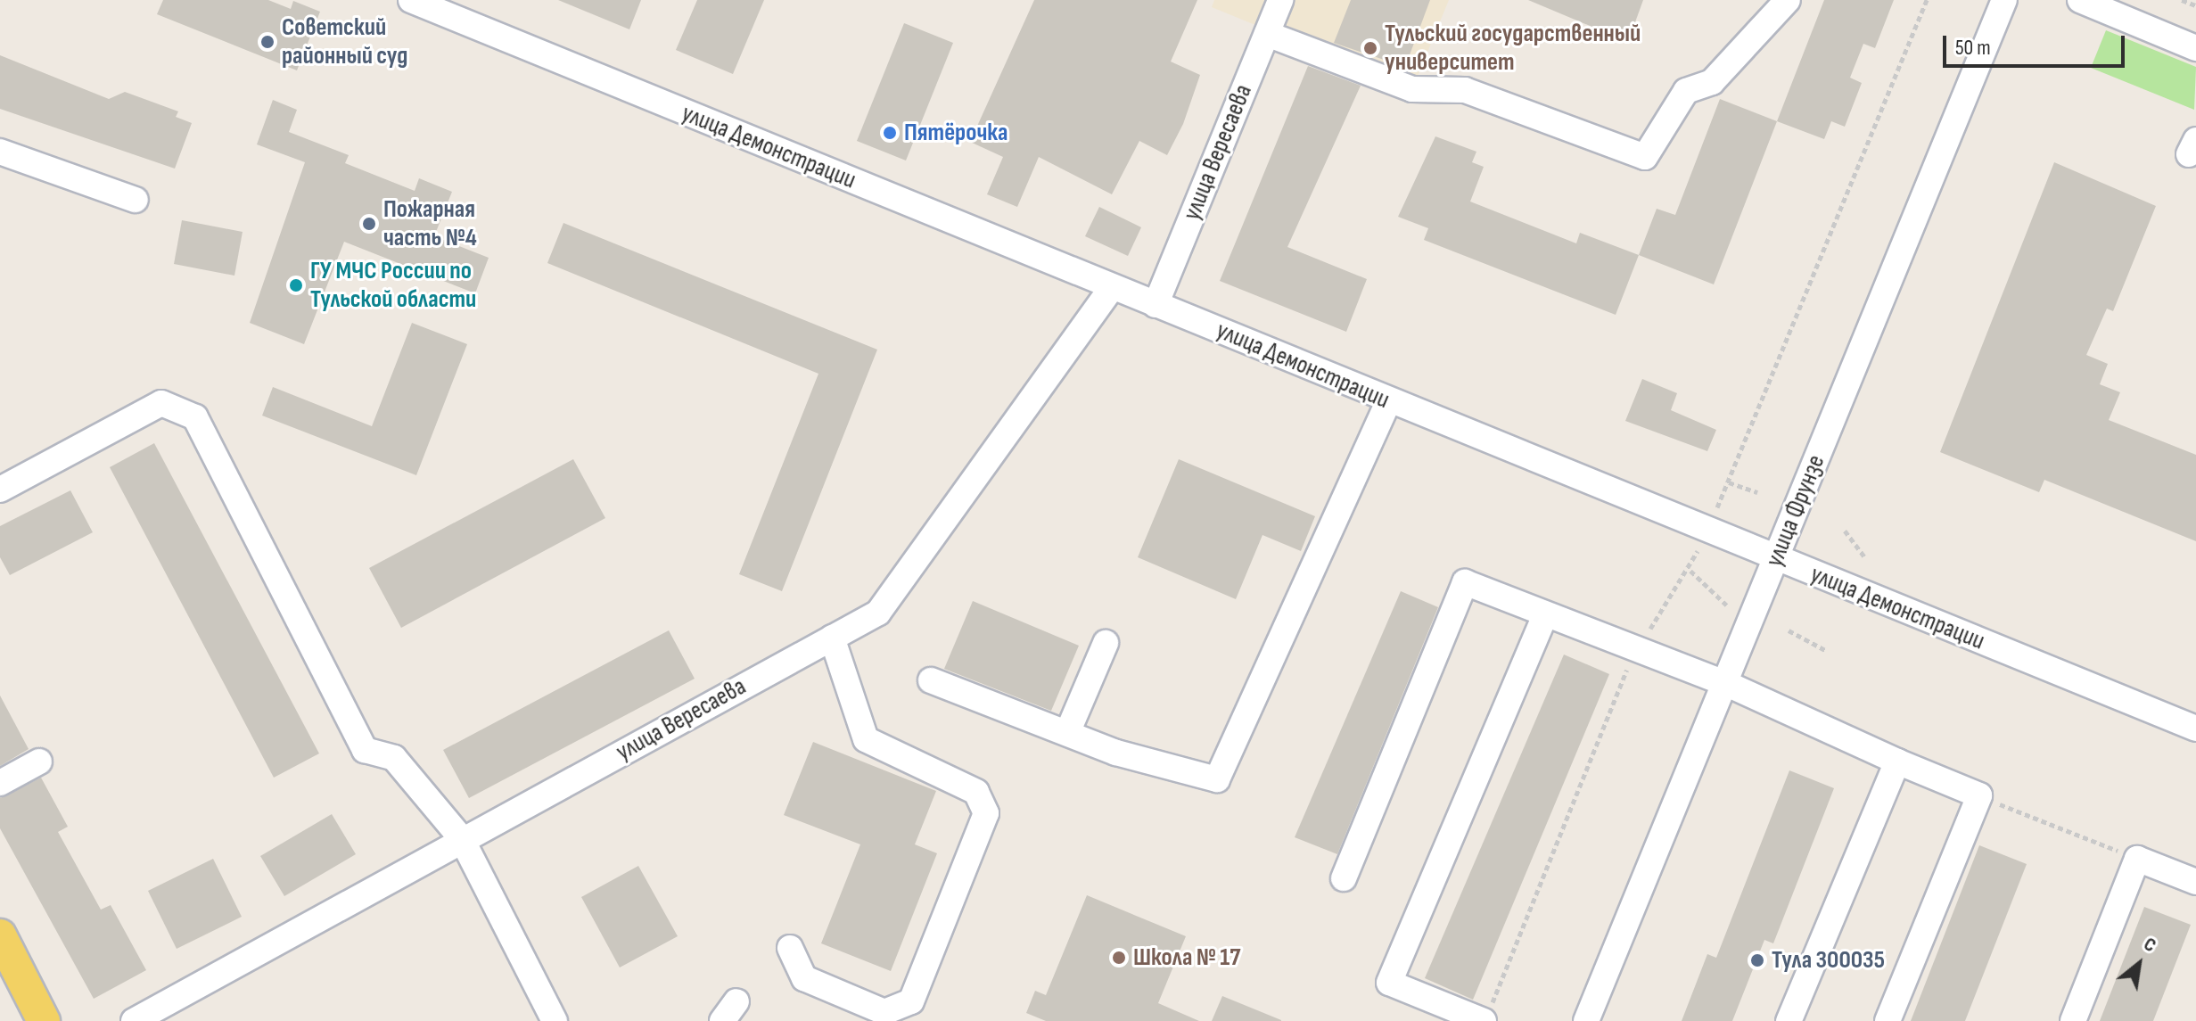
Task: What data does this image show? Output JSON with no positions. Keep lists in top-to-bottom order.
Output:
{
  "streets": {
    "street": ["улица Демонстрации", "улица Вересаева", "улица Фрунзе"]
  },
  "crossings": [
    ["улица Демонстрации", "улица Вересаева"],
    ["улица Демонстрации", "улица Фрунзе"]
  ],
  "places": [
    "Советский районный суд",
    "Тульский государственный университет",
    "Пятёрочка",
    "Пожарная часть №4",
    "ГУ МЧС России по Тульской области",
    "Школа № 17",
    "Тула 300035"
  ],
  "scale_bar": "50 m",
  "north": "top right"
}
